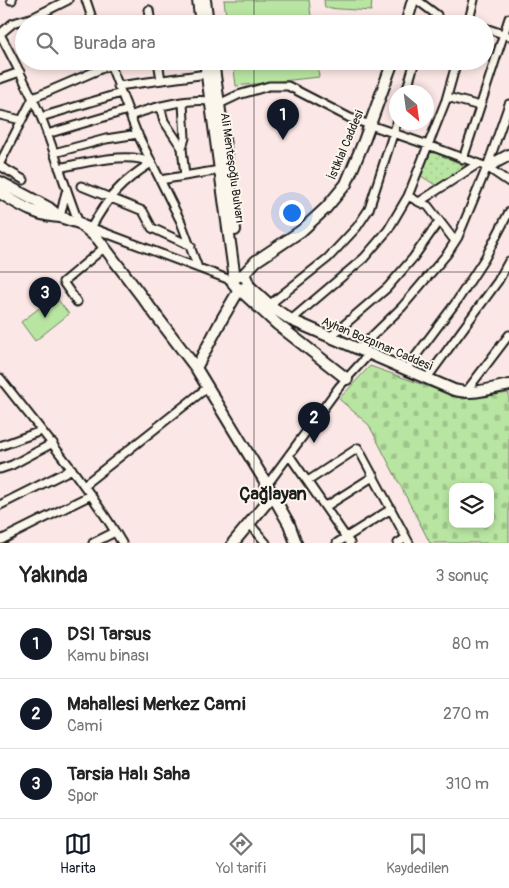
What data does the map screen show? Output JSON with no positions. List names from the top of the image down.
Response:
{
  "streets": {
    "street": ["İstiklal Caddesi", "Ali Menteşoğlu Bulvarı", "Ayhan Bozpınar Caddesi"]
  },
  "crossings": [
    ["İstiklal Caddesi", "Ali Menteşoğlu Bulvarı"],
    ["İstiklal Caddesi", "Ayhan Bozpınar Caddesi"],
    ["Ali Menteşoğlu Bulvarı", "Ayhan Bozpınar Caddesi"]
  ],
  "districts": ["Çağlayan"],
  "north": "bottom right",
  "page": {
    "search": "Burada ara",
    "pins": ["1", "3", "2"],
    "heading": ["Yakında", "3 sonuç"],
    "list": [
      {
        "mark": "1",
        "name": "DSI Tarsus",
        "note": "Kamu binası",
        "value": "80 m"
      },
      {
        "mark": "2",
        "name": "Mahallesi Merkez Cami",
        "note": "Cami",
        "value": "270 m"
      },
      {
        "mark": "3",
        "name": "Tarsia Halı Saha",
        "note": "Spor",
        "value": "310 m"
      }
    ],
    "nav": ["Harita", "Yol tarifi", "Kaydedilen"]
  }
}
